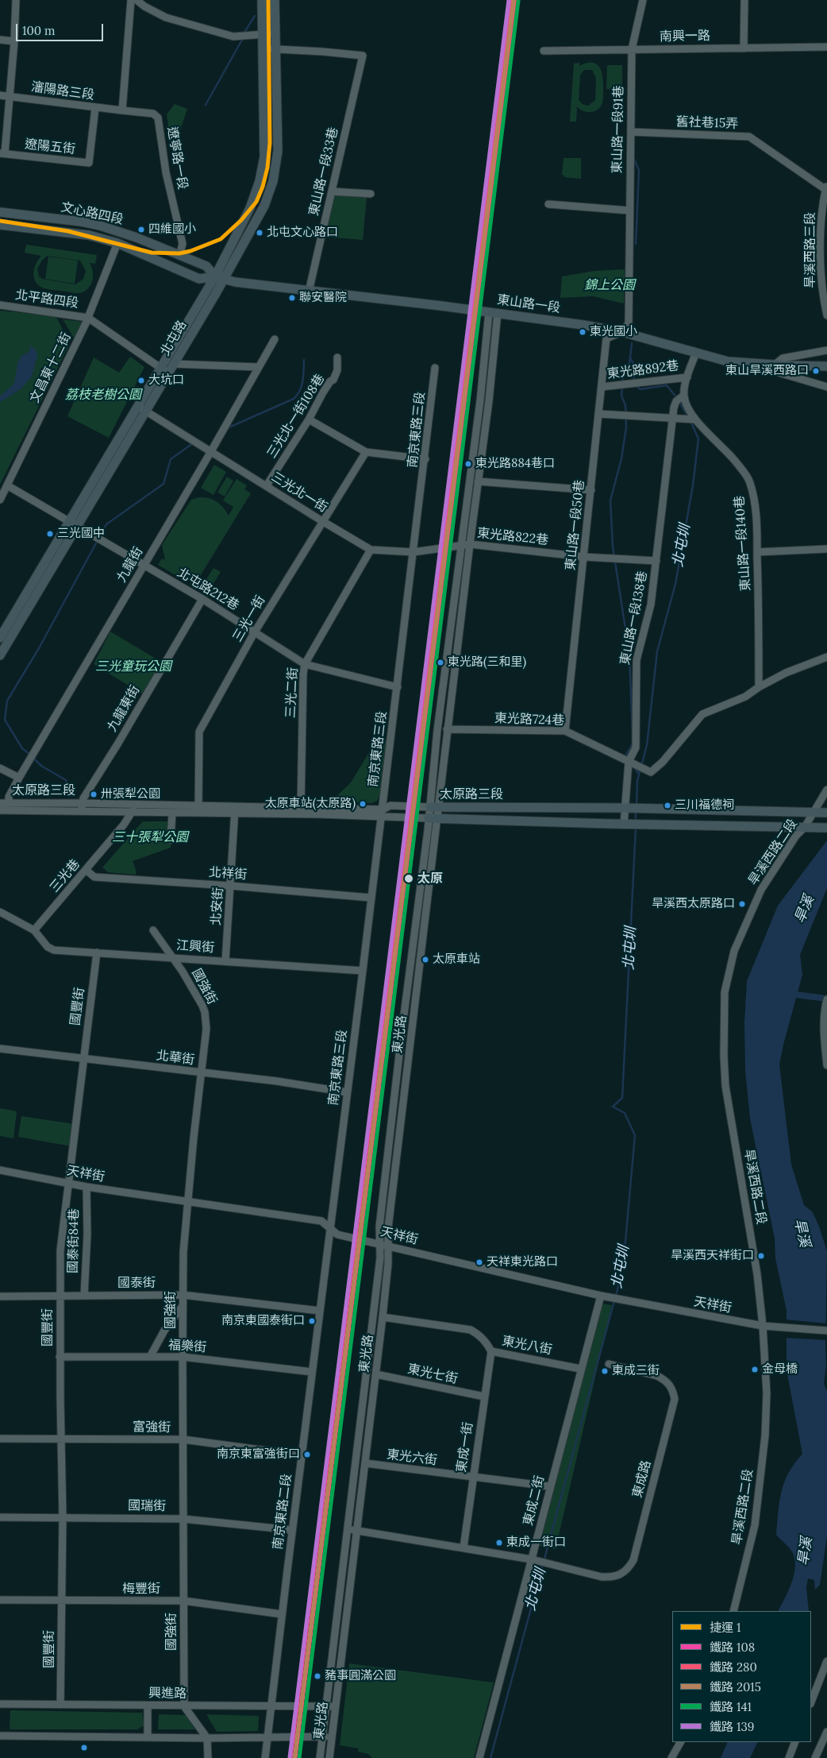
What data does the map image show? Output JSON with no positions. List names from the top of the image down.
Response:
{
  "streets": {
    "main road": [
      "文心路四段",
      "東山路一段",
      "北屯路",
      "太原路三段"
    ],
    "street": [
      "南興一路",
      "瀋陽路三段",
      "舊社巷15弄",
      "東山路一段91巷",
      "遼陽五街",
      "遼寧路一段",
      "東山路一段33巷",
      "旱溪西路三段",
      "北平路四段",
      "文昌東十二街",
      "東光路892巷",
      "三光北一街108巷",
      "南京東路三段",
      "三光北一街",
      "東山路一段50巷",
      "東光路822巷",
      "東山路一段140巷",
      "九龍街",
      "北屯路212巷",
      "東山路一段138巷",
      "三光一街",
      "三光二街",
      "九龍東街",
      "東光路724巷",
      "旱溪西路二段",
      "北祥街",
      "三光巷",
      "北安街",
      "江興街",
      "國強街",
      "國豐街",
      "東光路",
      "北華街",
      "天祥街",
      "國泰街84巷",
      "國泰街",
      "東光八街",
      "福樂街",
      "東光七街",
      "富強街",
      "東成一街",
      "東光六街",
      "東成路",
      "東成二街",
      "國瑞街",
      "南京東路二段",
      "梅豐街",
      "興進路"
    ]
  },
  "crossings": [
    ["南興一路", "東山路一段91巷"],
    ["瀋陽路三段", "遼陽五街"],
    ["瀋陽路三段", "遼寧路一段"],
    ["舊社巷15弄", "東山路一段91巷"],
    ["舊社巷15弄", "旱溪西路三段"],
    ["東山路一段91巷", "東山路一段"],
    ["東山路一段91巷", "東山路一段50巷"],
    ["遼寧路一段", "文心路四段"],
    ["東山路一段33巷", "東山路一段"],
    ["東山路一段33巷", "北屯路"],
    ["文心路四段", "東山路一段"],
    ["文心路四段", "北屯路"],
    ["文心路四段", "文昌東十二街"],
    ["北平路四段", "北屯路"],
    ["北平路四段", "文昌東十二街"],
    ["東山路一段", "北屯路"],
    ["東山路一段", "東山路一段50巷"],
    ["東山路一段", "東光路"],
    ["北屯路", "三光北一街"],
    ["北屯路", "北屯路212巷"],
    ["文昌東十二街", "北屯路212巷"],
    ["東光路892巷", "東山路一段50巷"],
    ["三光北一街108巷", "三光北一街"],
    ["南京東路三段", "三光北一街"],
    ["南京東路三段", "北屯路212巷"],
    ["南京東路三段", "太原路三段"],
    ["南京東路三段", "北祥街"],
    ["南京東路三段", "江興街"],
    ["南京東路三段", "北華街"],
    ["南京東路三段", "天祥街"],
    ["南京東路三段", "南京東路二段"],
    ["三光北一街", "東光路822巷"],
    ["三光北一街", "九龍街"],
    ["三光北一街", "三光一街"],
    ["三光北一街", "三光二街"],
    ["三光北一街", "東光路"],
    ["東山路一段50巷", "東光路822巷"],
    ["東山路一段50巷", "東光路724巷"],
    ["東光路822巷", "東山路一段138巷"],
    ["東光路822巷", "東光路"],
    ["東山路一段140巷", "東山路一段138巷"],
    ["東山路一段140巷", "東光路724巷"],
    ["九龍街", "北屯路212巷"],
    ["九龍街", "太原路三段"],
    ["北屯路212巷", "三光一街"],
    ["北屯路212巷", "三光二街"],
    ["北屯路212巷", "九龍東街"],
    ["東山路一段138巷", "東光路724巷"],
    ["東山路一段138巷", "太原路三段"],
    ["三光一街", "太原路三段"],
    ["三光二街", "太原路三段"],
    ["九龍東街", "太原路三段"],
    ["東光路724巷", "東光路"],
    ["太原路三段", "旱溪西路二段"],
    ["太原路三段", "三光巷"],
    ["太原路三段", "北安街"],
    ["太原路三段", "東光路"],
    ["旱溪西路二段", "天祥街"],
    ["北祥街", "三光巷"],
    ["北祥街", "北安街"],
    ["三光巷", "江興街"],
    ["北安街", "江興街"],
    ["江興街", "國強街"],
    ["江興街", "國豐街"],
    ["國強街", "北華街"],
    ["國強街", "天祥街"],
    ["國強街", "國泰街"],
    ["國強街", "福樂街"],
    ["國強街", "富強街"],
    ["國強街", "國瑞街"],
    ["國強街", "梅豐街"],
    ["國強街", "興進路"],
    ["國豐街", "北華街"],
    ["國豐街", "天祥街"],
    ["國豐街", "國泰街"],
    ["國豐街", "福樂街"],
    ["國豐街", "富強街"],
    ["國豐街", "國瑞街"],
    ["國豐街", "梅豐街"],
    ["國豐街", "興進路"],
    ["東光路", "天祥街"],
    ["東光路", "東光八街"],
    ["東光路", "東光七街"],
    ["東光路", "東光六街"],
    ["東光路", "興進路"],
    ["天祥街", "國泰街84巷"],
    ["天祥街", "東成二街"],
    ["天祥街", "南京東路二段"],
    ["國泰街84巷", "國泰街"],
    ["國泰街", "南京東路二段"],
    ["東光八街", "東成一街"],
    ["東光八街", "東成二街"],
    ["福樂街", "南京東路二段"],
    ["東光七街", "東成一街"],
    ["富強街", "南京東路二段"],
    ["東成一街", "東光六街"],
    ["東光六街", "東成二街"],
    ["東成路", "東成二街"],
    ["國瑞街", "南京東路二段"],
    ["南京東路二段", "梅豐街"],
    ["南京東路二段", "興進路"]
  ],
  "water": ["北屯圳", "旱溪"],
  "parks": [
    "錦上公園",
    "荔枝老樹公園",
    "三光童玩公園",
    "三十張犁公園"
  ],
  "places": [
    "四維國小",
    "北屯文心路口",
    "聯安醫院",
    "東光國小",
    "東山旱溪西路口",
    "大坑口",
    "東光路884巷口",
    "三光國中",
    "東光路(三和里)",
    "卅張犁公園",
    "太原車站(太原路)",
    "三川福德祠",
    "太原",
    "旱溪西太原路口",
    "太原車站",
    "旱溪西天祥街口",
    "天祥東光路口",
    "南京東國泰街口",
    "金母橋",
    "東成三街",
    "南京東富強街口",
    "東成一街口",
    "豬事圓滿公園"
  ],
  "lines": [
    "metro line 1",
    "rail line 108",
    "rail line 2015",
    "rail line 139",
    "rail line 280",
    "rail line 141"
  ],
  "legend": [
    "捷運 1",
    "鐵路 108",
    "鐵路 280",
    "鐵路 2015",
    "鐵路 141",
    "鐵路 139"
  ],
  "scale_bar": "100 m"
}
